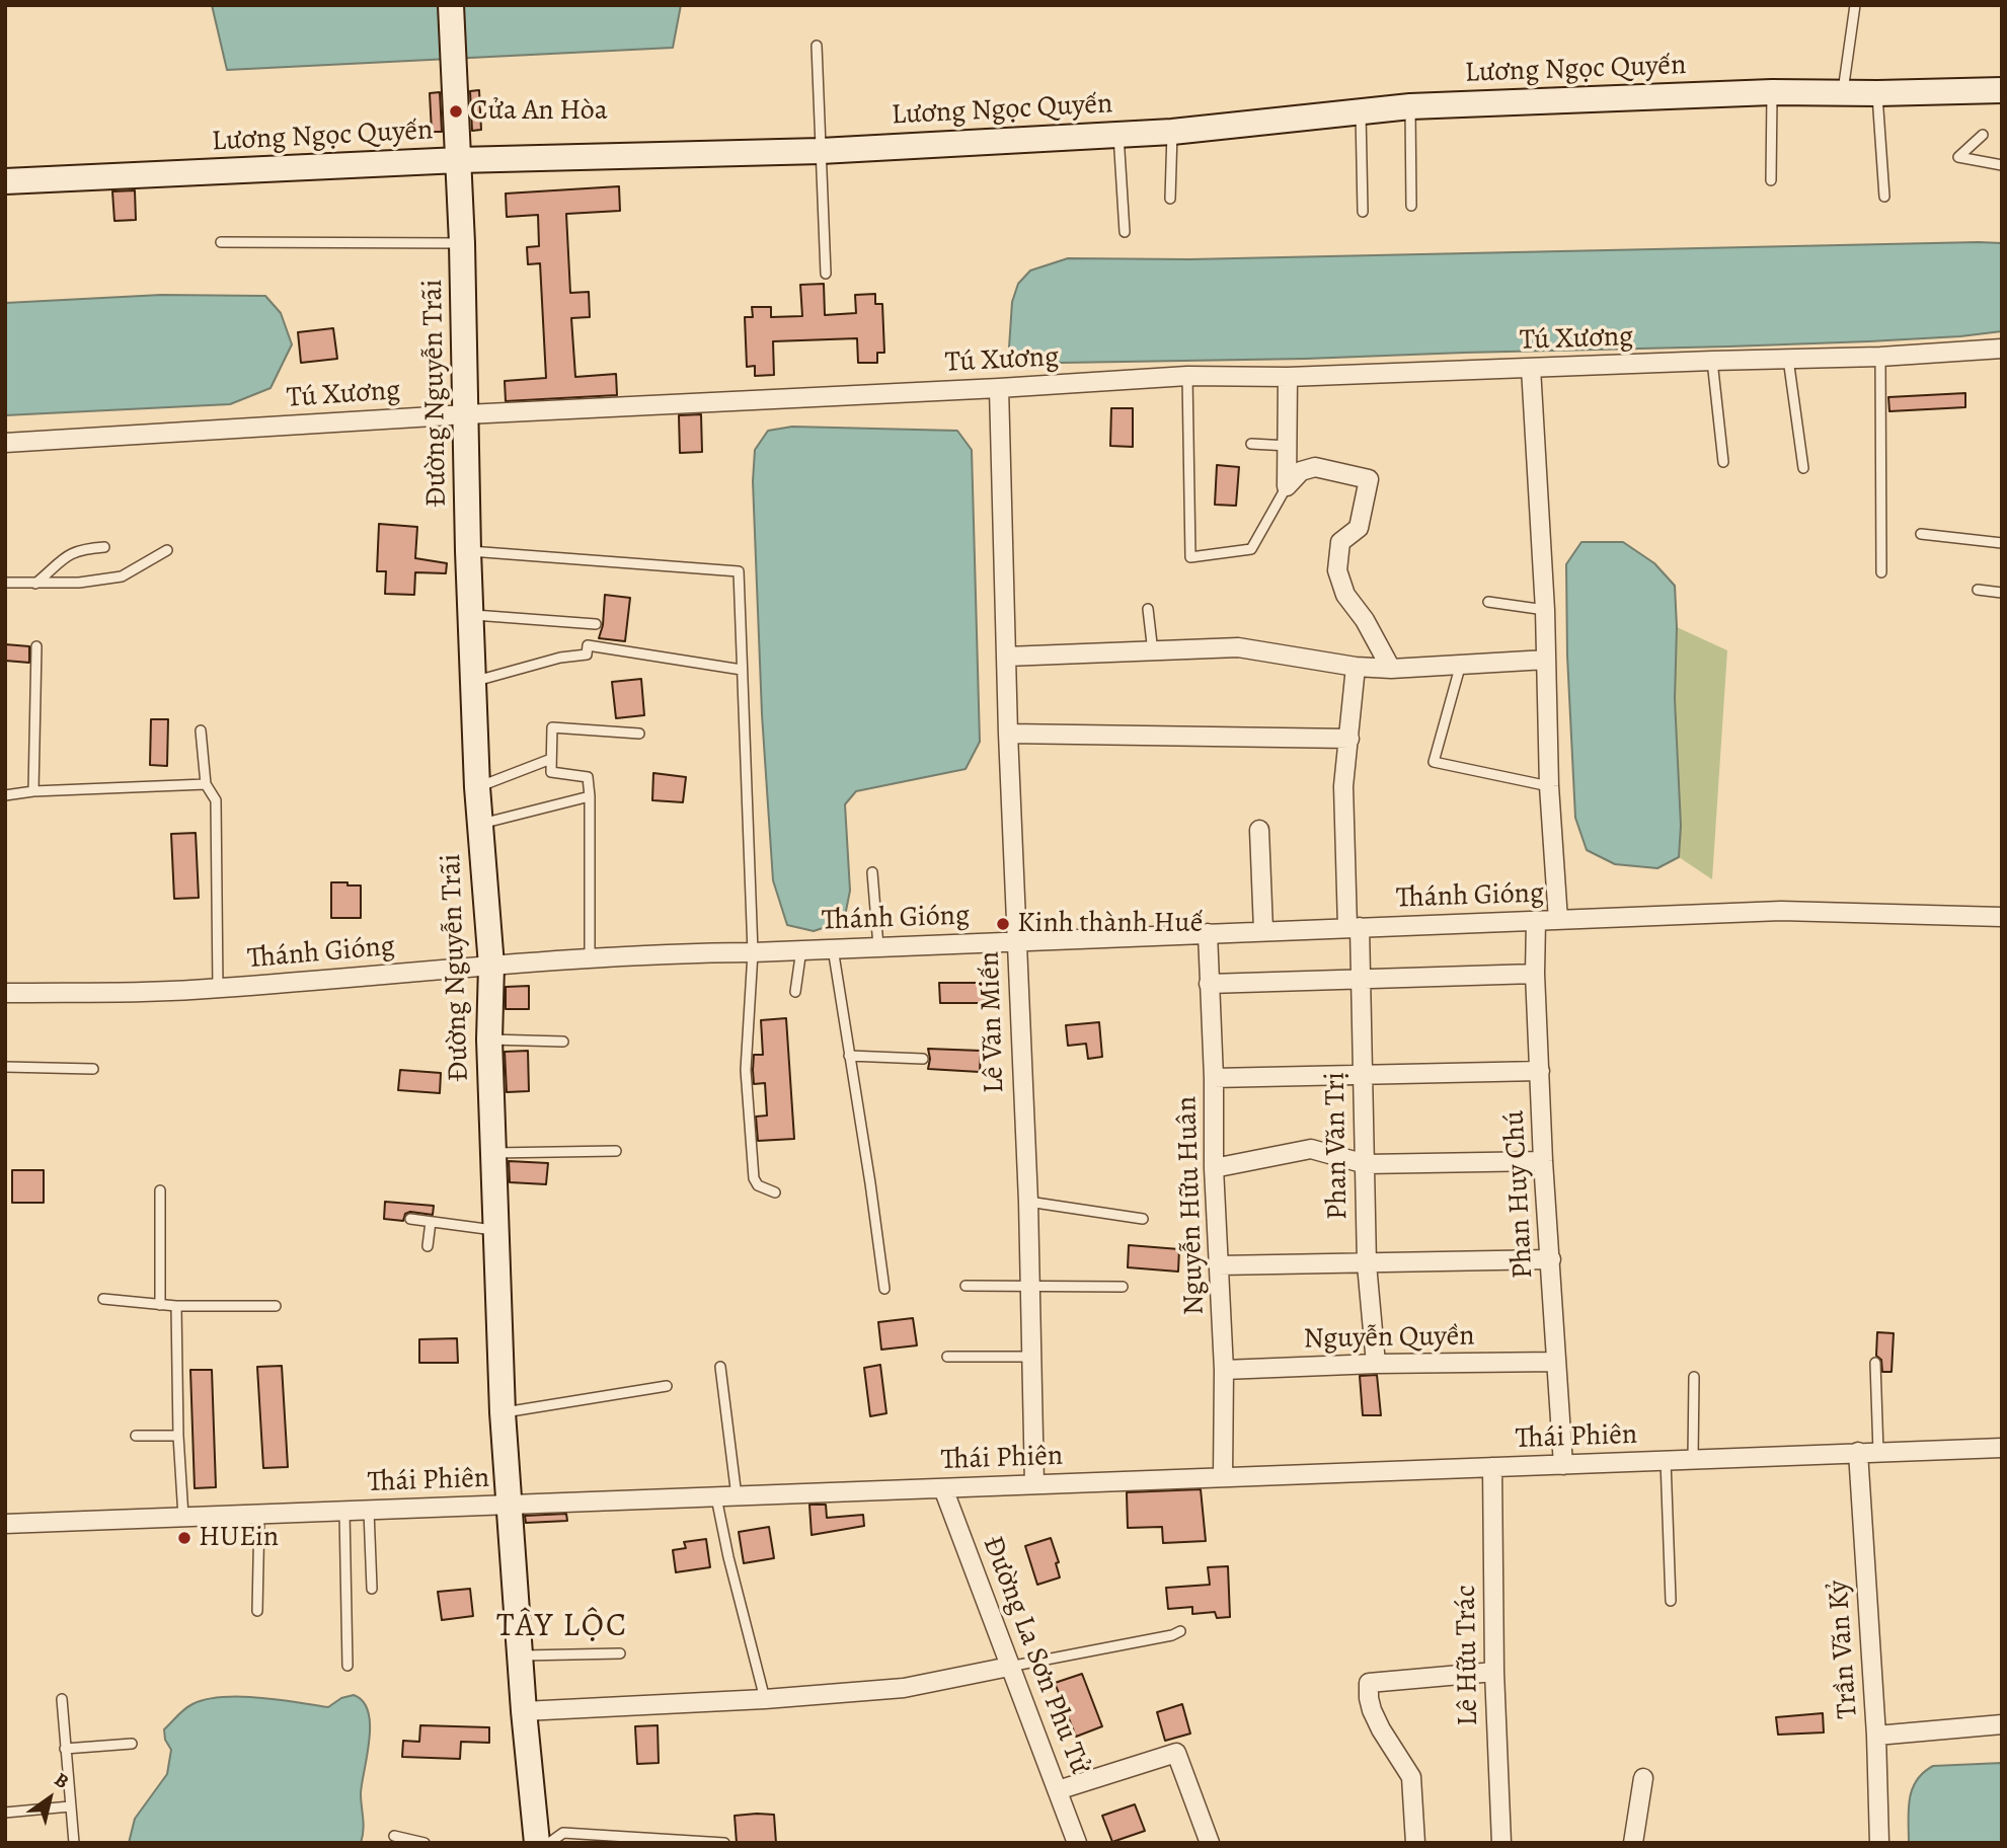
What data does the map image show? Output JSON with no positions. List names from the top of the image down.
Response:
{
  "streets": {
    "street": [
      "Lương Ngọc Quyến",
      "Tú Xương",
      "Đường Nguyễn Trãi",
      "Thánh Gióng",
      "Lê Văn Miến",
      "Phan Văn Trị",
      "Phan Huy Chú",
      "Nguyễn Hữu Huân",
      "Nguyễn Quyền",
      "Thái Phiên",
      "Trần Văn Kỷ",
      "Đường La Sơn Phu Tử",
      "Lê Hữu Trác"
    ]
  },
  "crossings": [
    ["Lương Ngọc Quyến", "Đường Nguyễn Trãi"],
    ["Tú Xương", "Đường Nguyễn Trãi"],
    ["Tú Xương", "Lê Văn Miến"],
    ["Đường Nguyễn Trãi", "Thánh Gióng"],
    ["Đường Nguyễn Trãi", "Thái Phiên"],
    ["Thánh Gióng", "Lê Văn Miến"],
    ["Thánh Gióng", "Phan Văn Trị"],
    ["Thánh Gióng", "Phan Huy Chú"],
    ["Thánh Gióng", "Nguyễn Hữu Huân"],
    ["Lê Văn Miến", "Thái Phiên"],
    ["Phan Văn Trị", "Nguyễn Quyền"],
    ["Phan Huy Chú", "Nguyễn Quyền"],
    ["Phan Huy Chú", "Thái Phiên"],
    ["Nguyễn Hữu Huân", "Nguyễn Quyền"],
    ["Nguyễn Hữu Huân", "Thái Phiên"],
    ["Thái Phiên", "Trần Văn Kỷ"],
    ["Thái Phiên", "Đường La Sơn Phu Tử"],
    ["Thái Phiên", "Lê Hữu Trác"]
  ],
  "districts": ["TÂY LỘC"],
  "places": ["Cửa An Hòa", "Kinh thành Huế", "HUEin"],
  "north": "top right"
}
